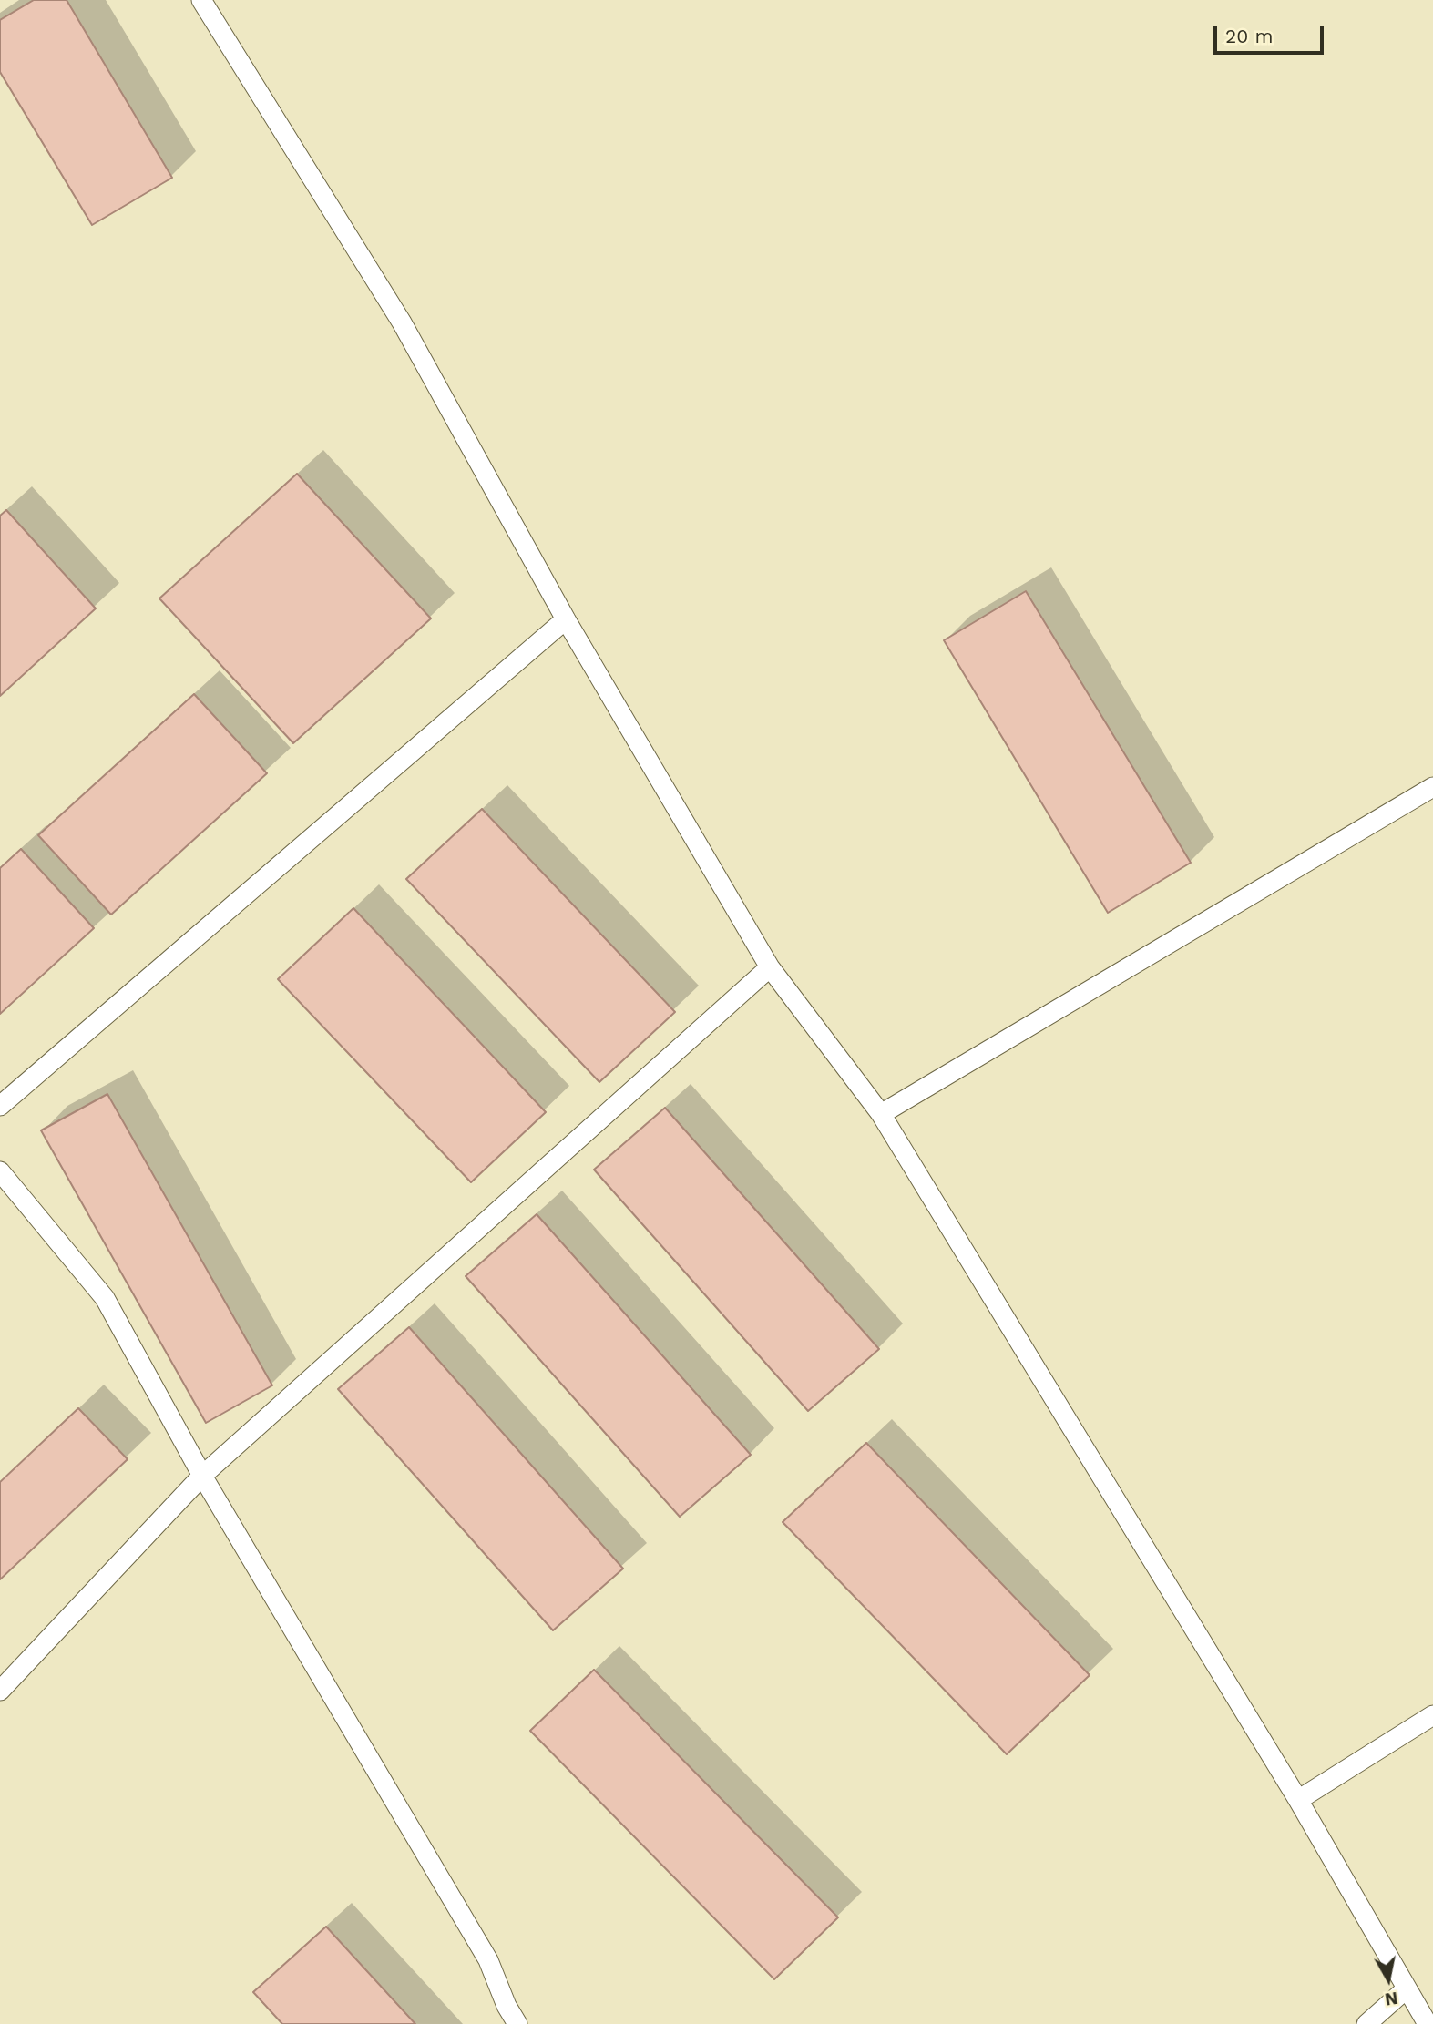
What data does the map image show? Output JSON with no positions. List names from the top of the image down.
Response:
{
  "scale_bar": "20 m",
  "north": "bottom"
}
